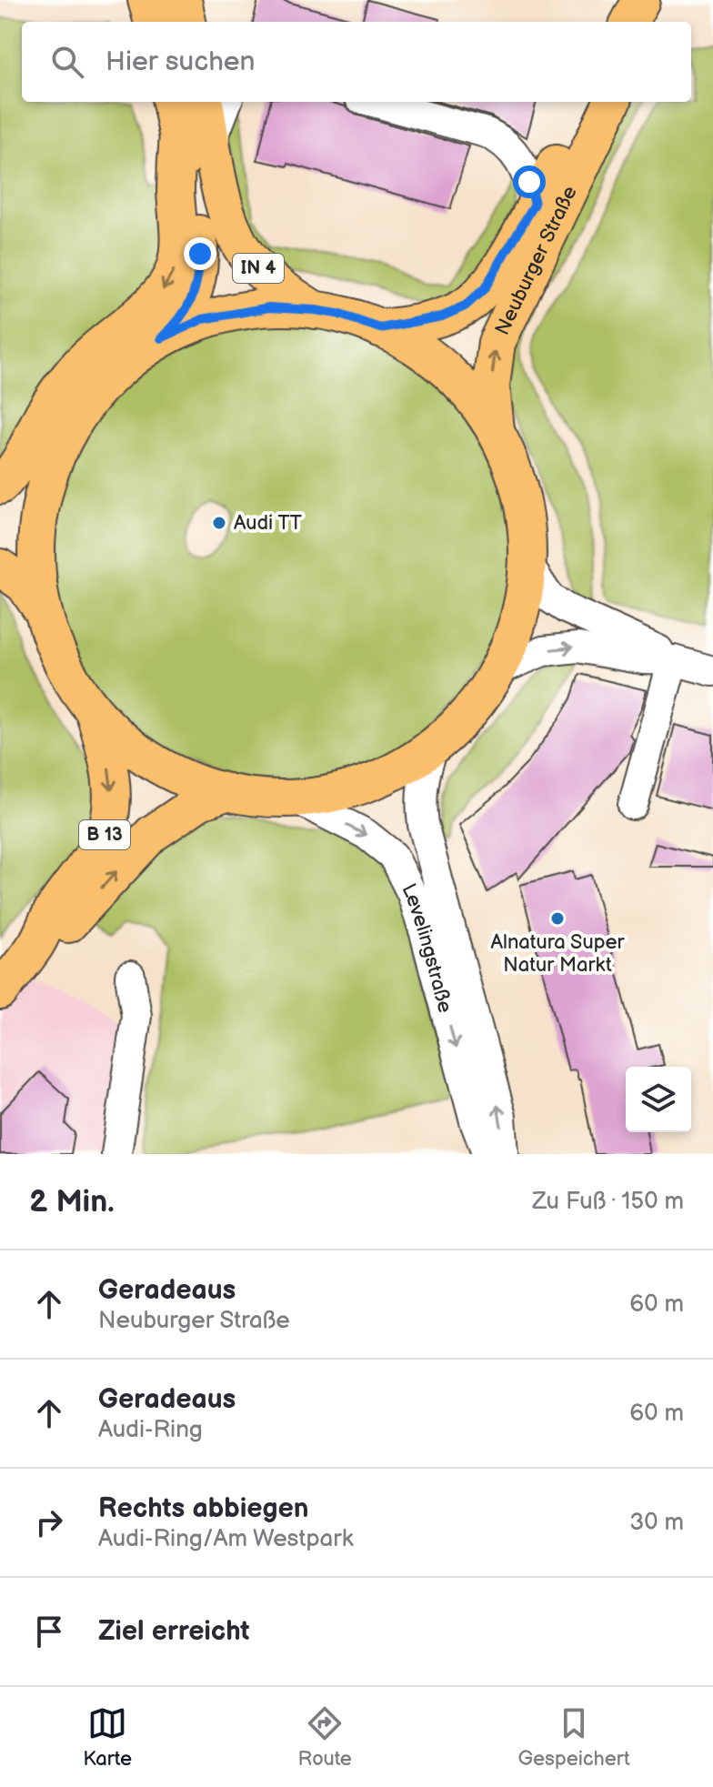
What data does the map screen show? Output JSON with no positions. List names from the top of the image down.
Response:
{
  "streets": {
    "main road": ["Neuburger Straße", "IN 4", "B 13"],
    "street": ["Levelingstraße"]
  },
  "crossings": [
    ["Neuburger Straße", "B 13"],
    ["IN 4", "B 13"],
    ["B 13", "Levelingstraße"]
  ],
  "places": ["Audi TT", "Alnatura Super Natur Markt"],
  "page": {
    "search": "Hier suchen",
    "heading": ["2 Min.", "Zu Fuß · 150 m"],
    "list": [
      ["Geradeaus", "Neuburger Straße", "60 m"],
      ["Geradeaus", "Audi-Ring", "60 m"],
      ["Rechts abbiegen", "Audi-Ring/Am Westpark", "30 m"],
      "Ziel erreicht"
    ],
    "nav": ["Karte", "Route", "Gespeichert"]
  }
}
